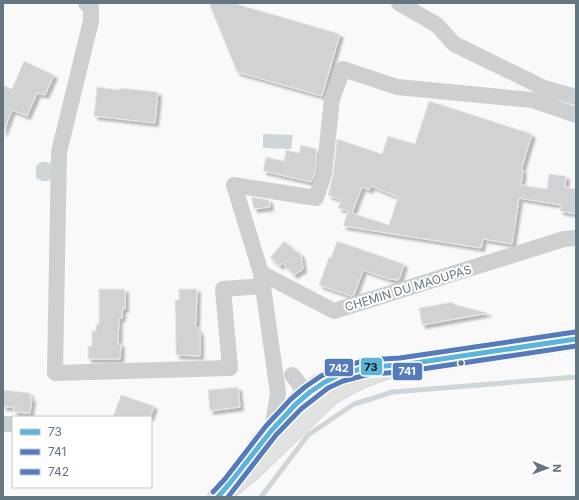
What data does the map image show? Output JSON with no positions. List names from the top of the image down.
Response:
{
  "streets": {
    "street": ["CHEMIN DU MAOUPAS"]
  },
  "lines": ["transit line 742", "transit line 73", "transit line 741"],
  "legend": ["73", "741", "742"],
  "north": "right"
}
